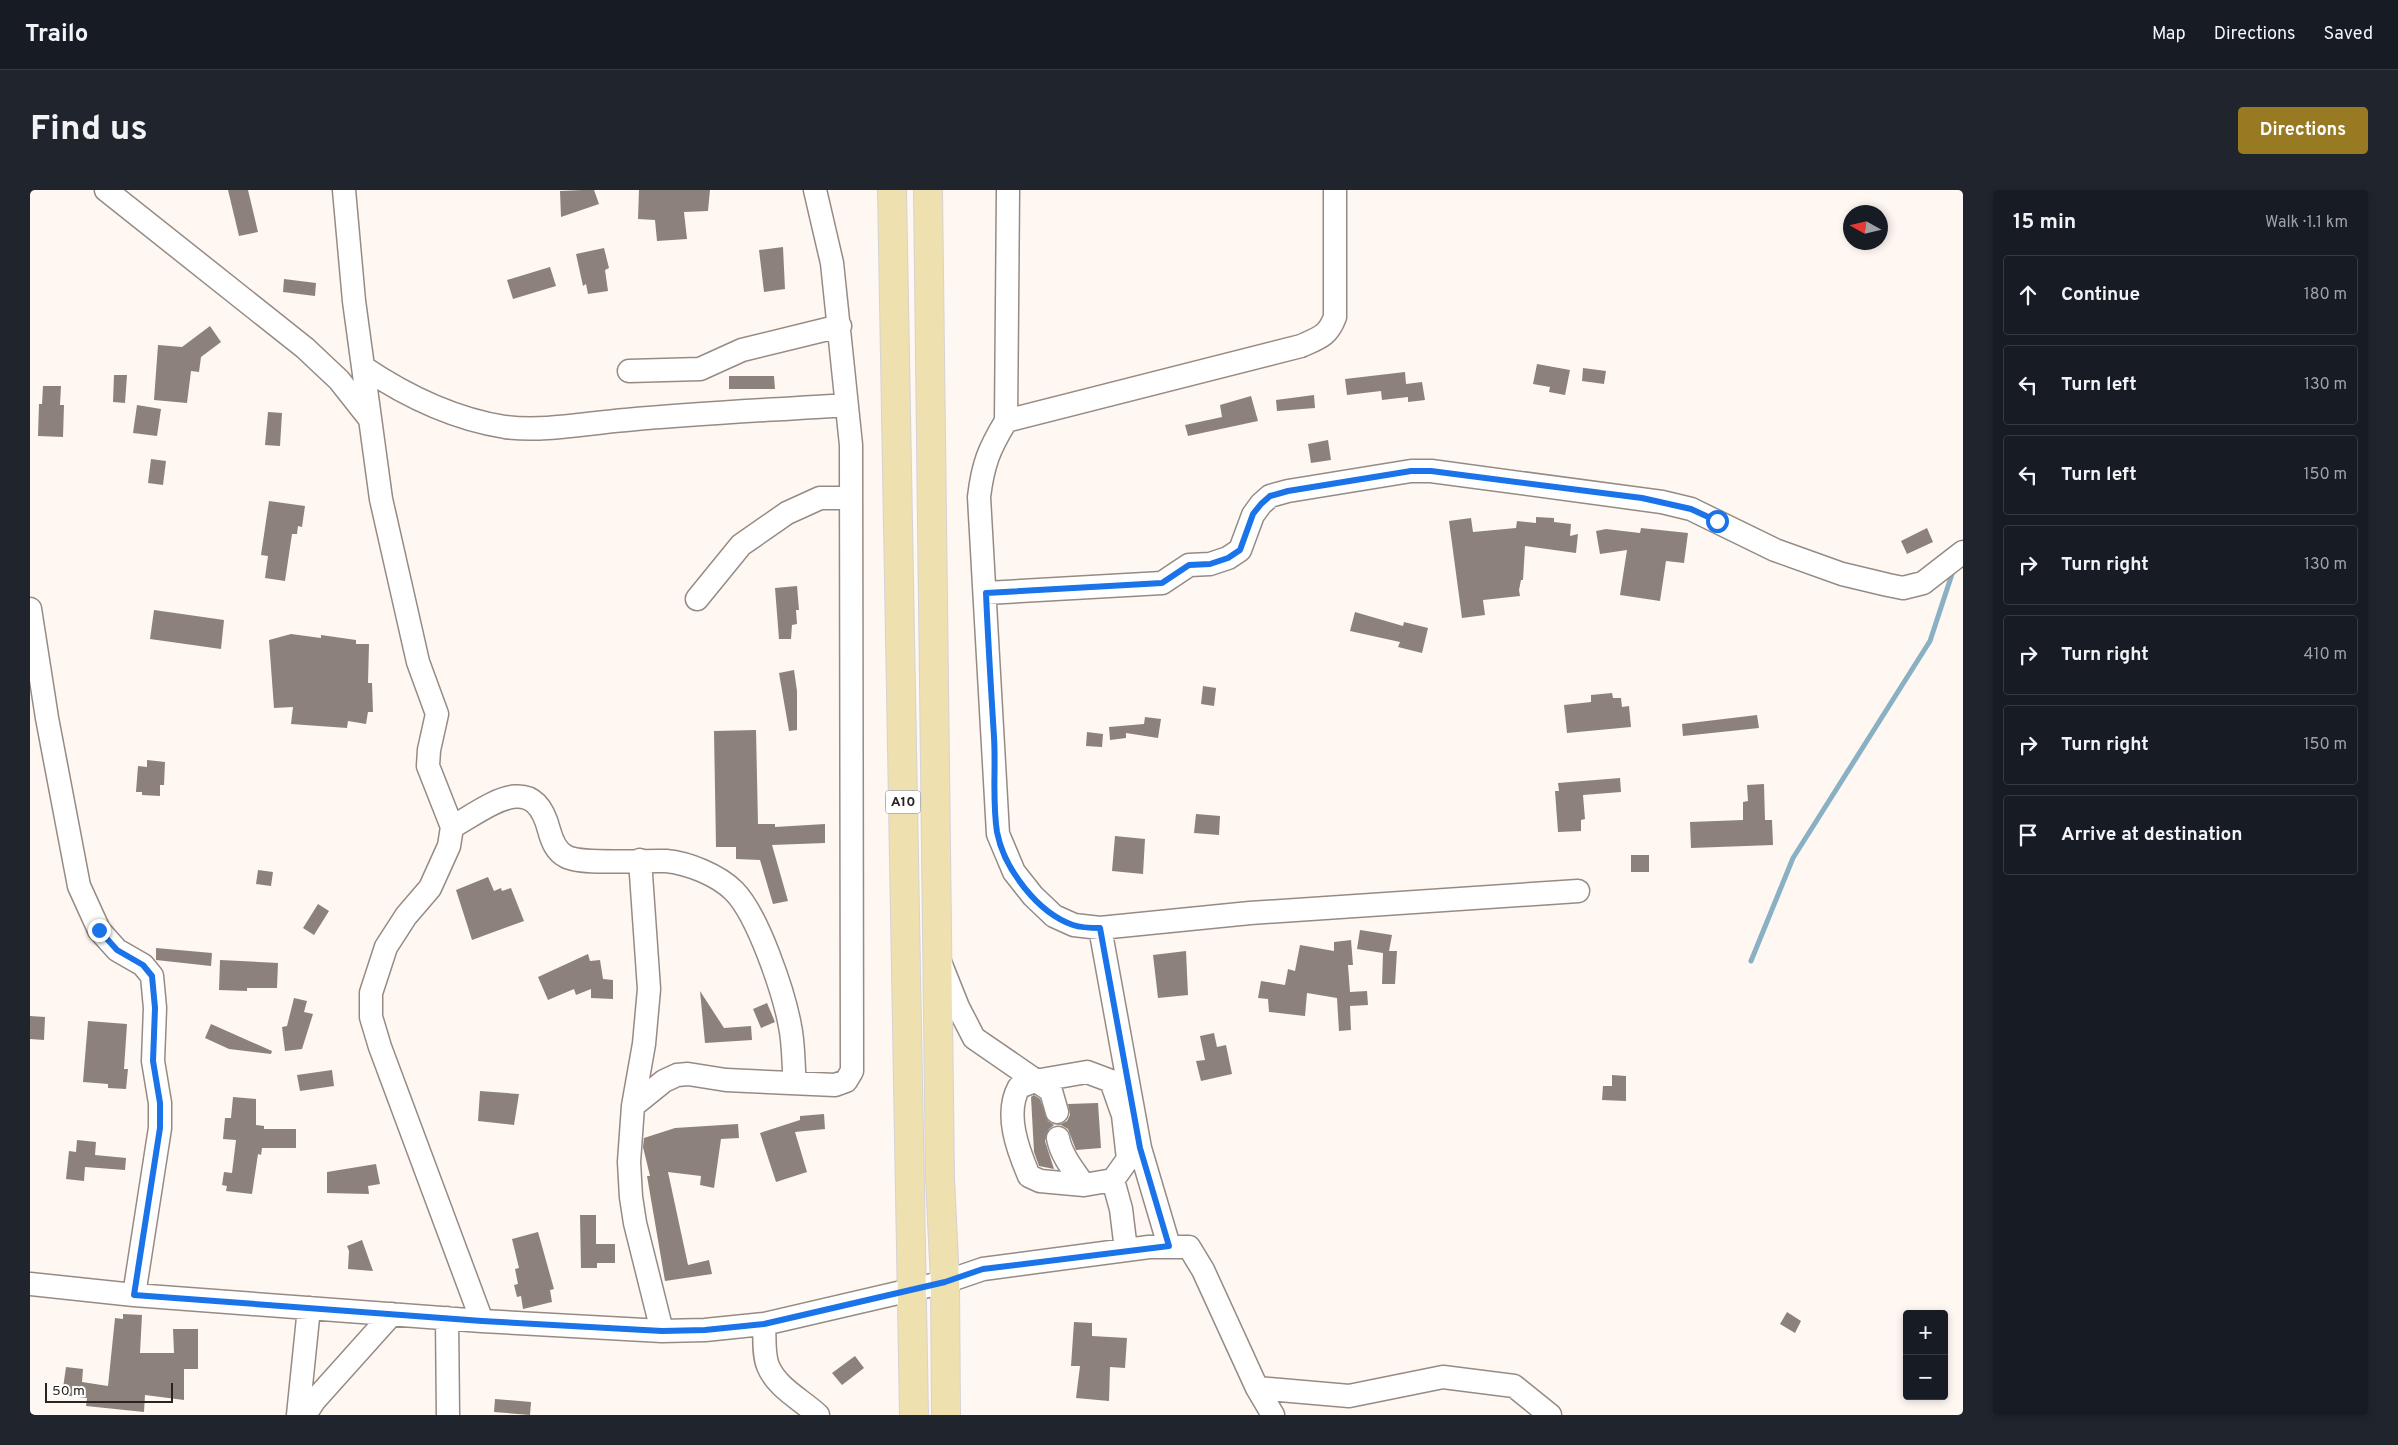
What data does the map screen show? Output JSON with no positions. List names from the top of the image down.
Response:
{
  "streets": {
    "main road": ["A10"]
  },
  "scale_bar": "50 m",
  "north": "left",
  "page": {
    "header": "Trailo",
    "nav": ["Map", "Directions", "Saved"],
    "buttons": "Directions",
    "title": "Find us",
    "heading": ["15 min", "Walk · 1.1 km"],
    "list": [
      ["Continue", "180 m"],
      ["Turn left", "130 m"],
      ["Turn left", "150 m"],
      ["Turn right", "130 m"],
      ["Turn right", "410 m"],
      ["Turn right", "150 m"],
      "Arrive at destination"
    ],
    "map_buttons": ["+", "−"],
    "scale": "50 m"
  }
}
